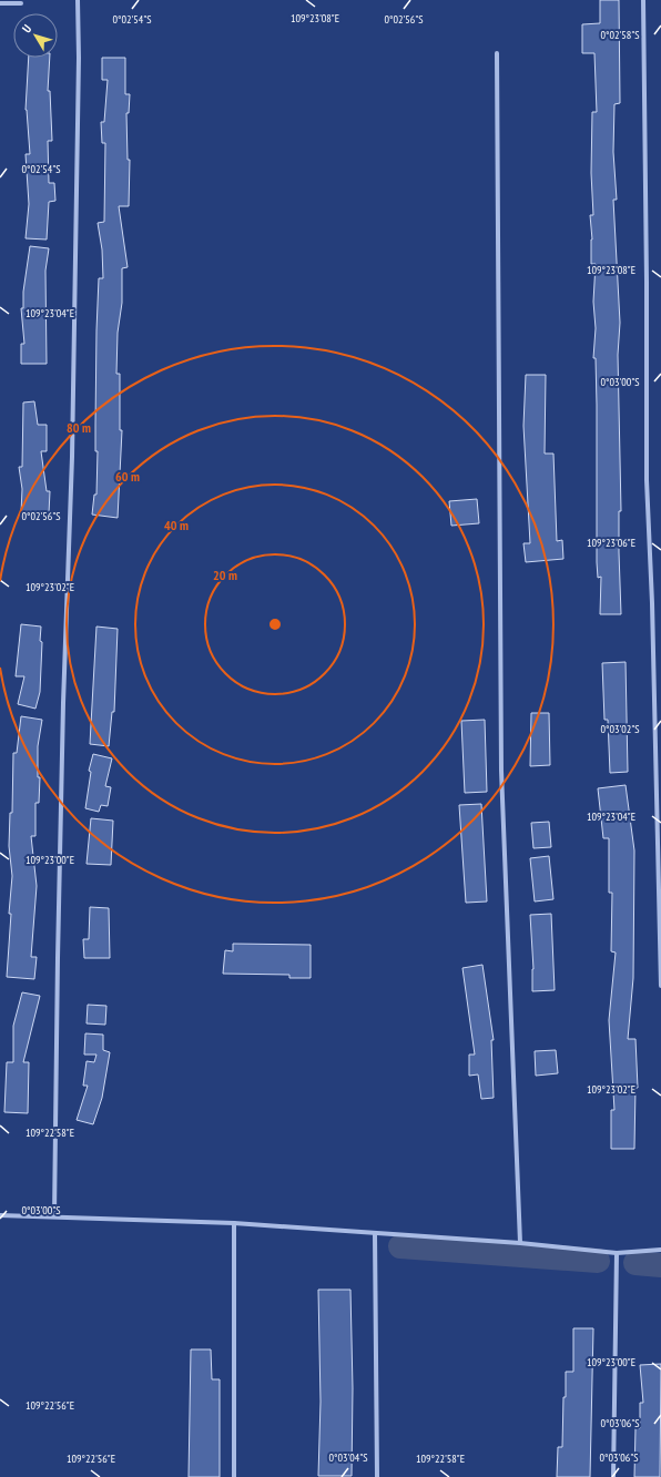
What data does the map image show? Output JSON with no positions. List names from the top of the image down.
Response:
{
  "north": "top left",
  "coordinates": [
    "109°23'08\"E",
    "0°02'54\"S",
    "0°02'56\"S",
    "0°02'58\"S",
    "109°23'04\"E",
    "0°03'00\"S",
    "109°23'06\"E",
    "109°23'02\"E",
    "0°03'02\"S",
    "109°23'00\"E",
    "109°22'58\"E",
    "109°22'56\"E",
    "0°03'06\"S",
    "0°03'04\"S"
  ],
  "rings": [
    "80 m",
    "60 m",
    "40 m",
    "20 m"
  ]
}
